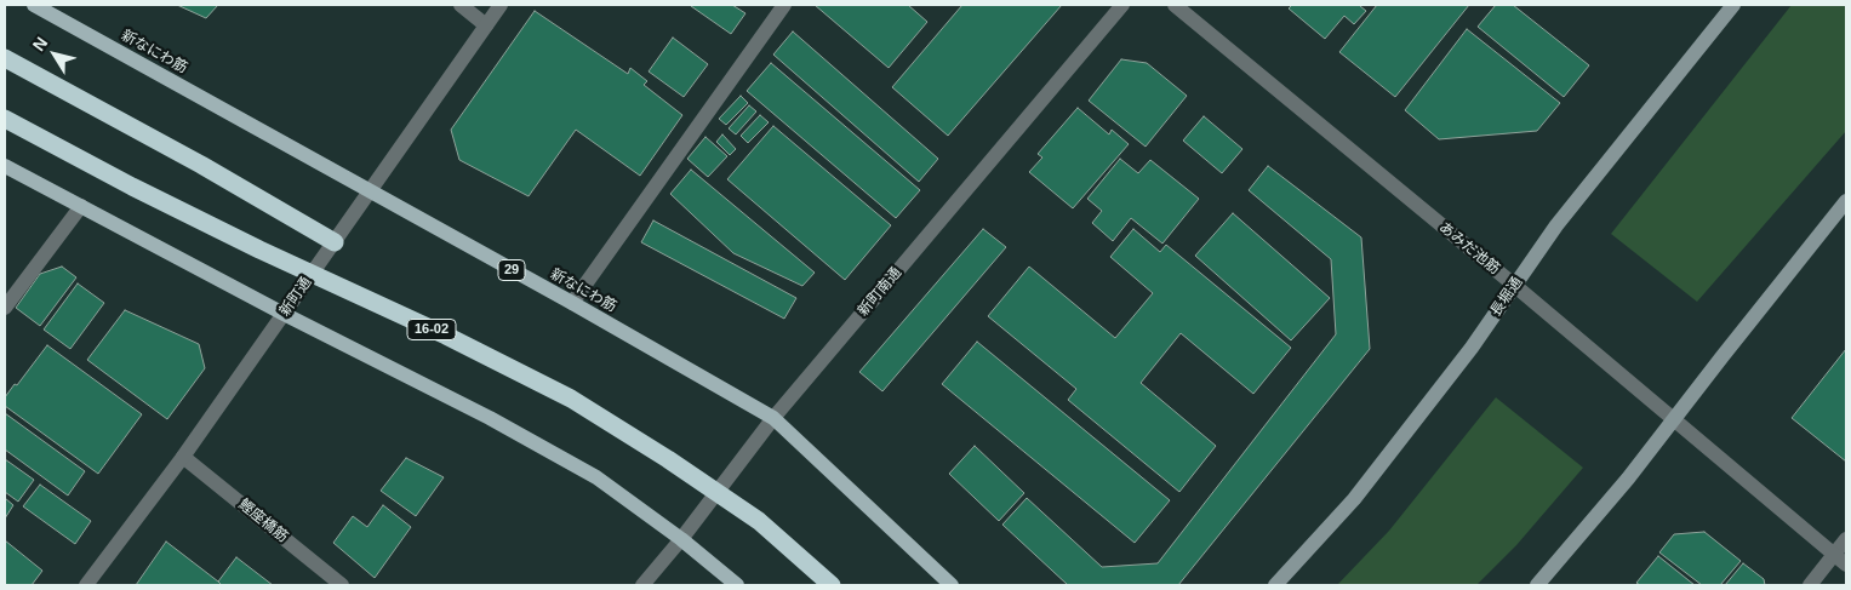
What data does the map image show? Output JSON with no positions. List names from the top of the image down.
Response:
{
  "streets": {
    "highway": ["16-02"],
    "main road": ["新なにわ筋", "29", "長堀通"],
    "street": [
      "あみだ池筋",
      "新町南通",
      "新町通",
      "鰹座橋筋"
    ]
  },
  "crossings": [
    ["新なにわ筋", "新町南通"],
    ["新なにわ筋", "新町通"],
    ["あみだ池筋", "長堀通"],
    ["新町通", "鰹座橋筋"]
  ],
  "north": "top left"
}
